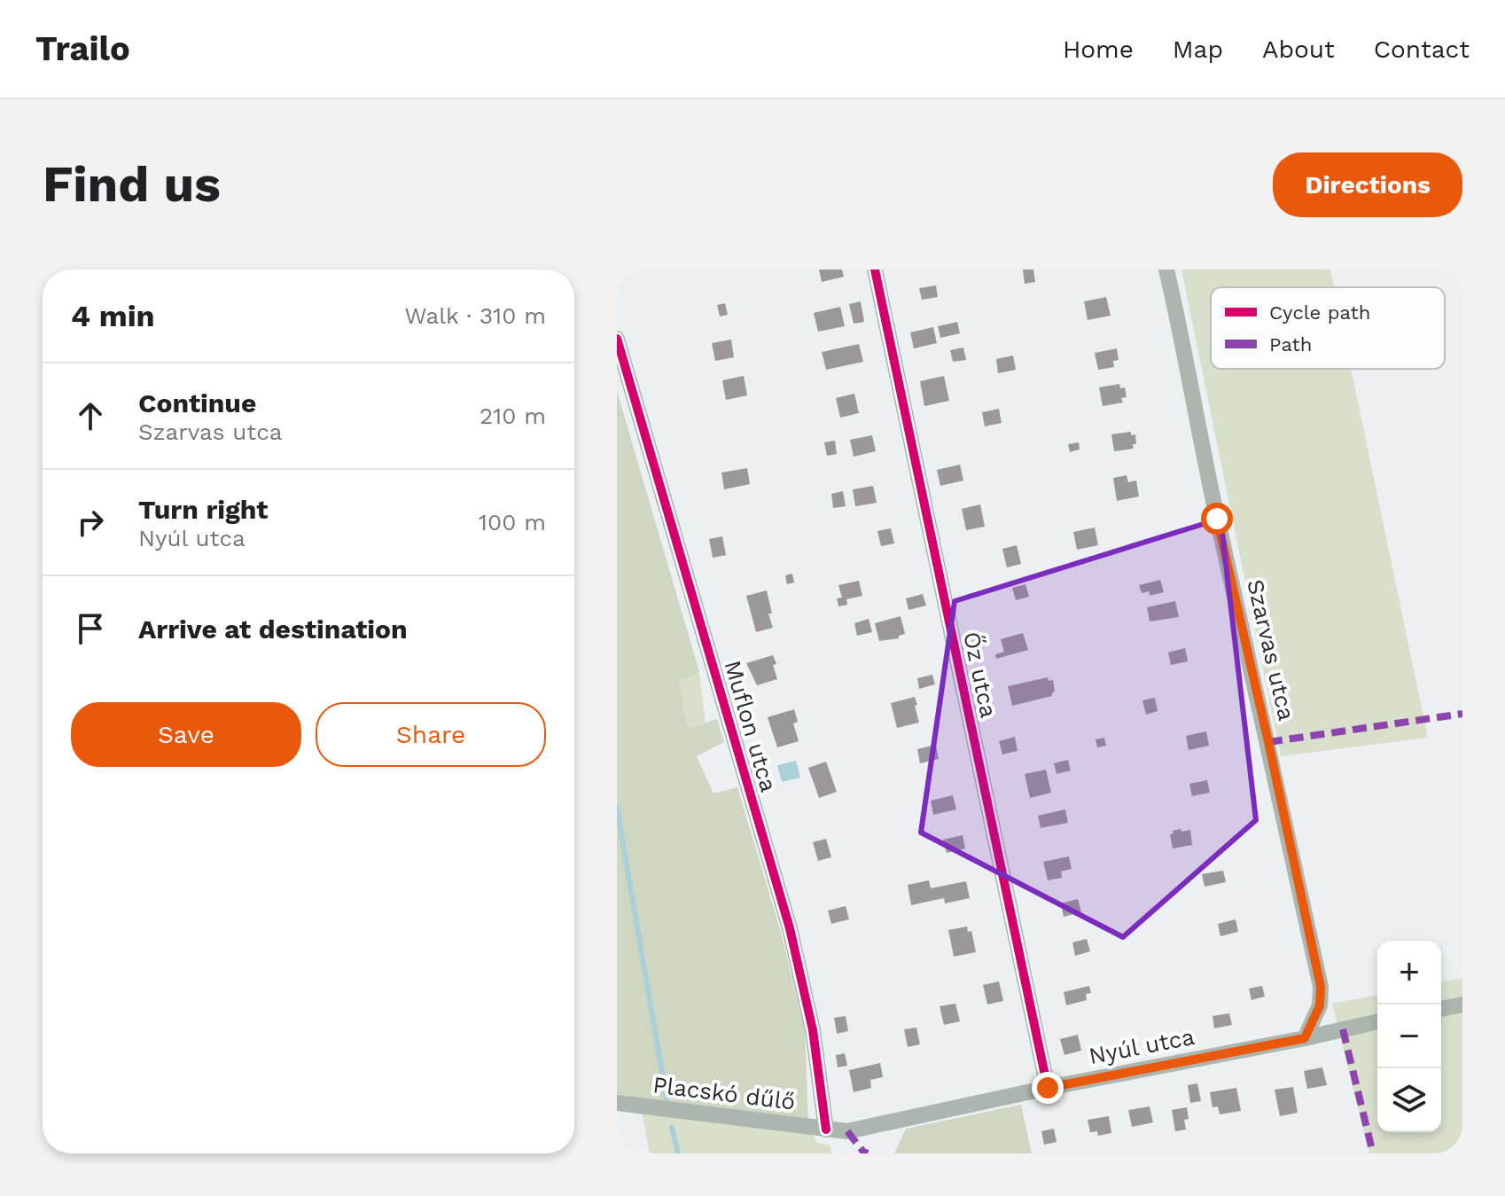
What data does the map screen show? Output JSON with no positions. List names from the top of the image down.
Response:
{
  "streets": {
    "street": [
      "Szarvas utca",
      "Őz utca",
      "Muflon utca",
      "Nyúl utca",
      "Placskó dűlő"
    ]
  },
  "crossings": [
    ["Szarvas utca", "Nyúl utca"],
    ["Őz utca", "Nyúl utca"],
    ["Muflon utca", "Nyúl utca"],
    ["Muflon utca", "Placskó dűlő"],
    ["Nyúl utca", "Placskó dűlő"]
  ],
  "legend": ["Cycle path", "Path"],
  "page": {
    "header": "Trailo",
    "nav": [
      "Home",
      "Map",
      "About",
      "Contact"
    ],
    "buttons": [
      "Directions",
      ["Save", "Share"]
    ],
    "title": "Find us",
    "heading": ["4 min", "Walk · 310 m"],
    "list": [
      ["Continue", "Szarvas utca", "210 m"],
      ["Turn right", "Nyúl utca", "100 m"],
      "Arrive at destination"
    ],
    "map_buttons": ["+", "−"]
  }
}
